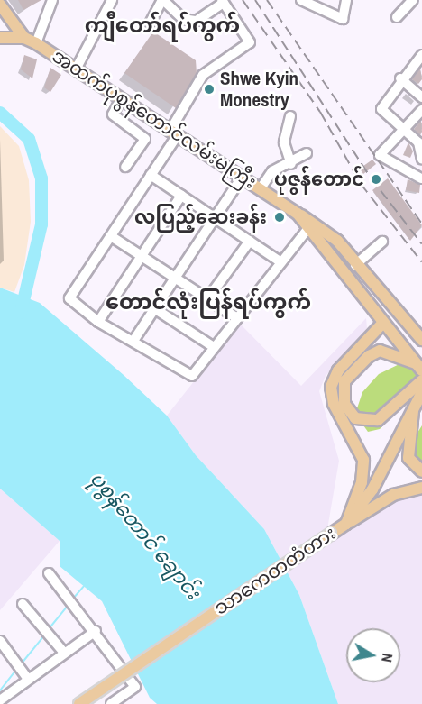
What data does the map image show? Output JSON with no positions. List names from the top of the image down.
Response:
{
  "streets": {
    "main road": ["အထက်ပုစွန်တောင်လမ်းမကြီး", "သာကေတတံတား"]
  },
  "districts": ["ကျီတော်ရပ်ကွက်", "တောင်လုံးပြန်ရပ်ကွက်"],
  "water": ["ပုစွန်တောင် ချောင်း"],
  "places": ["Shwe Kyin Monestry", "ပုဇွန်တောင်", "လပြည့်ဆေးခန်း"],
  "north": "right"
}
